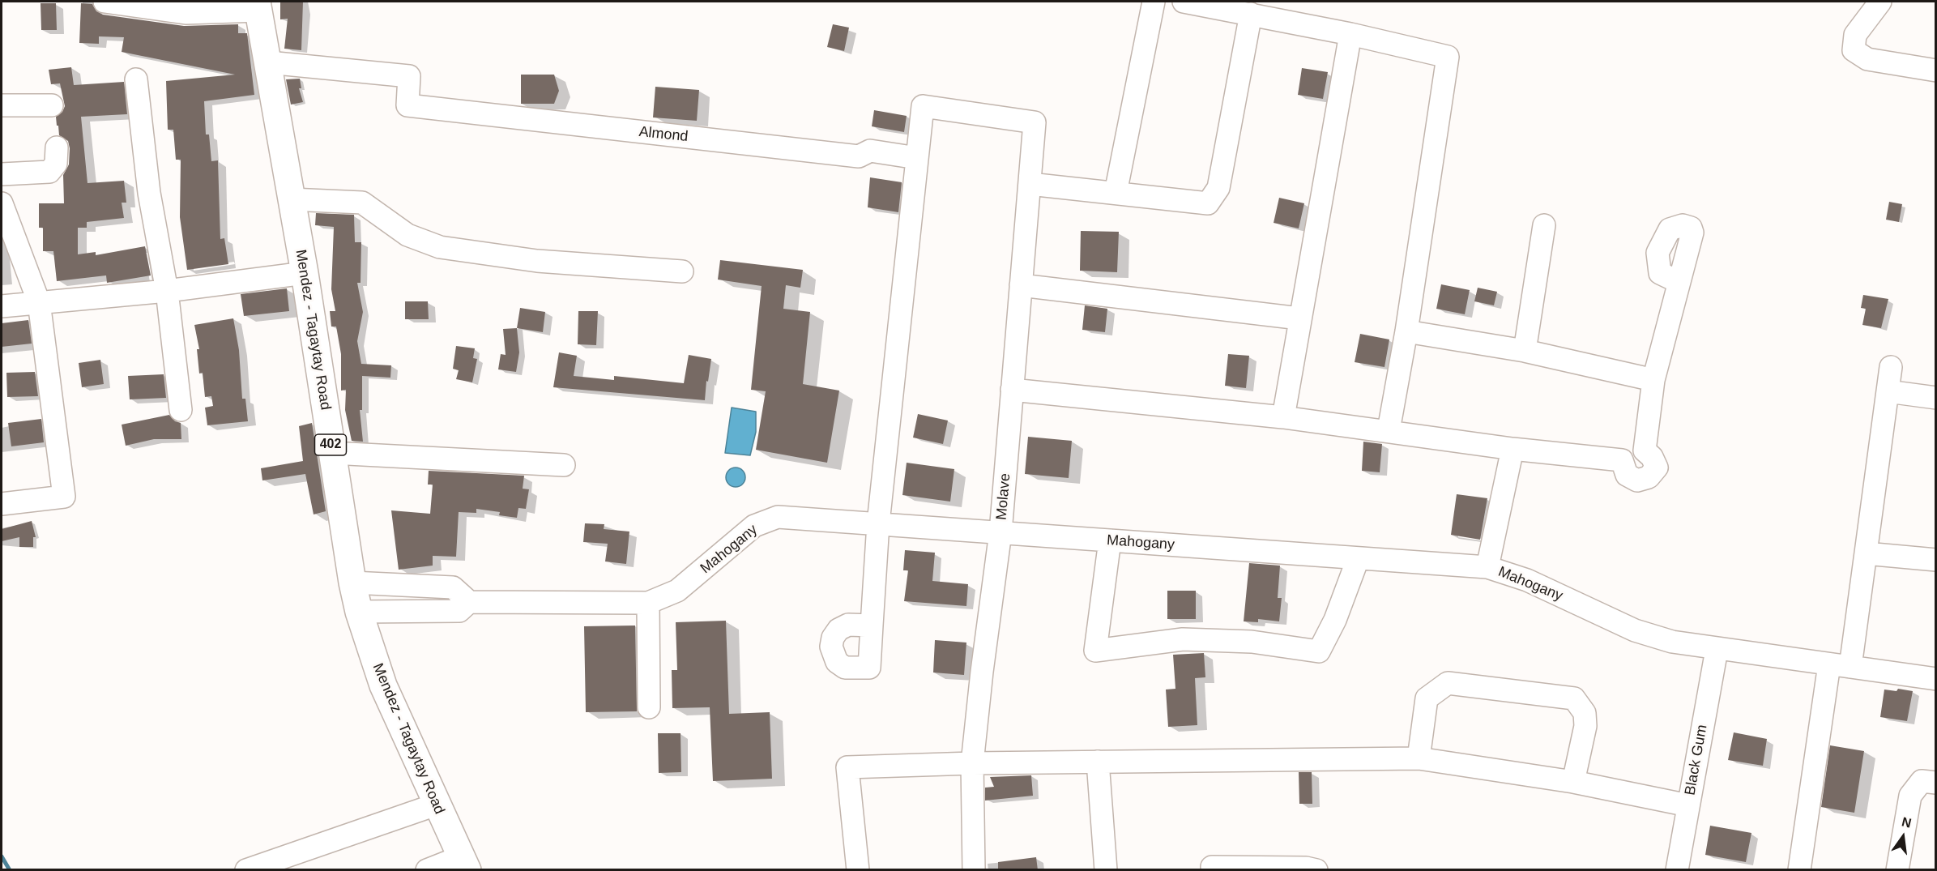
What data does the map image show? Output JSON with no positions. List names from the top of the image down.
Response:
{
  "streets": {
    "main road": ["Mendez - Tagaytay Road", "402"],
    "street": [
      "Almond",
      "Molave",
      "Mahogany",
      "Black Gum"
    ]
  },
  "crossings": [
    ["Almond", "Mendez - Tagaytay Road"],
    ["Almond", "Molave"],
    ["Mendez - Tagaytay Road", "Mahogany"],
    ["Molave", "Mahogany"],
    ["Mahogany", "Black Gum"]
  ],
  "north": "top"
}
